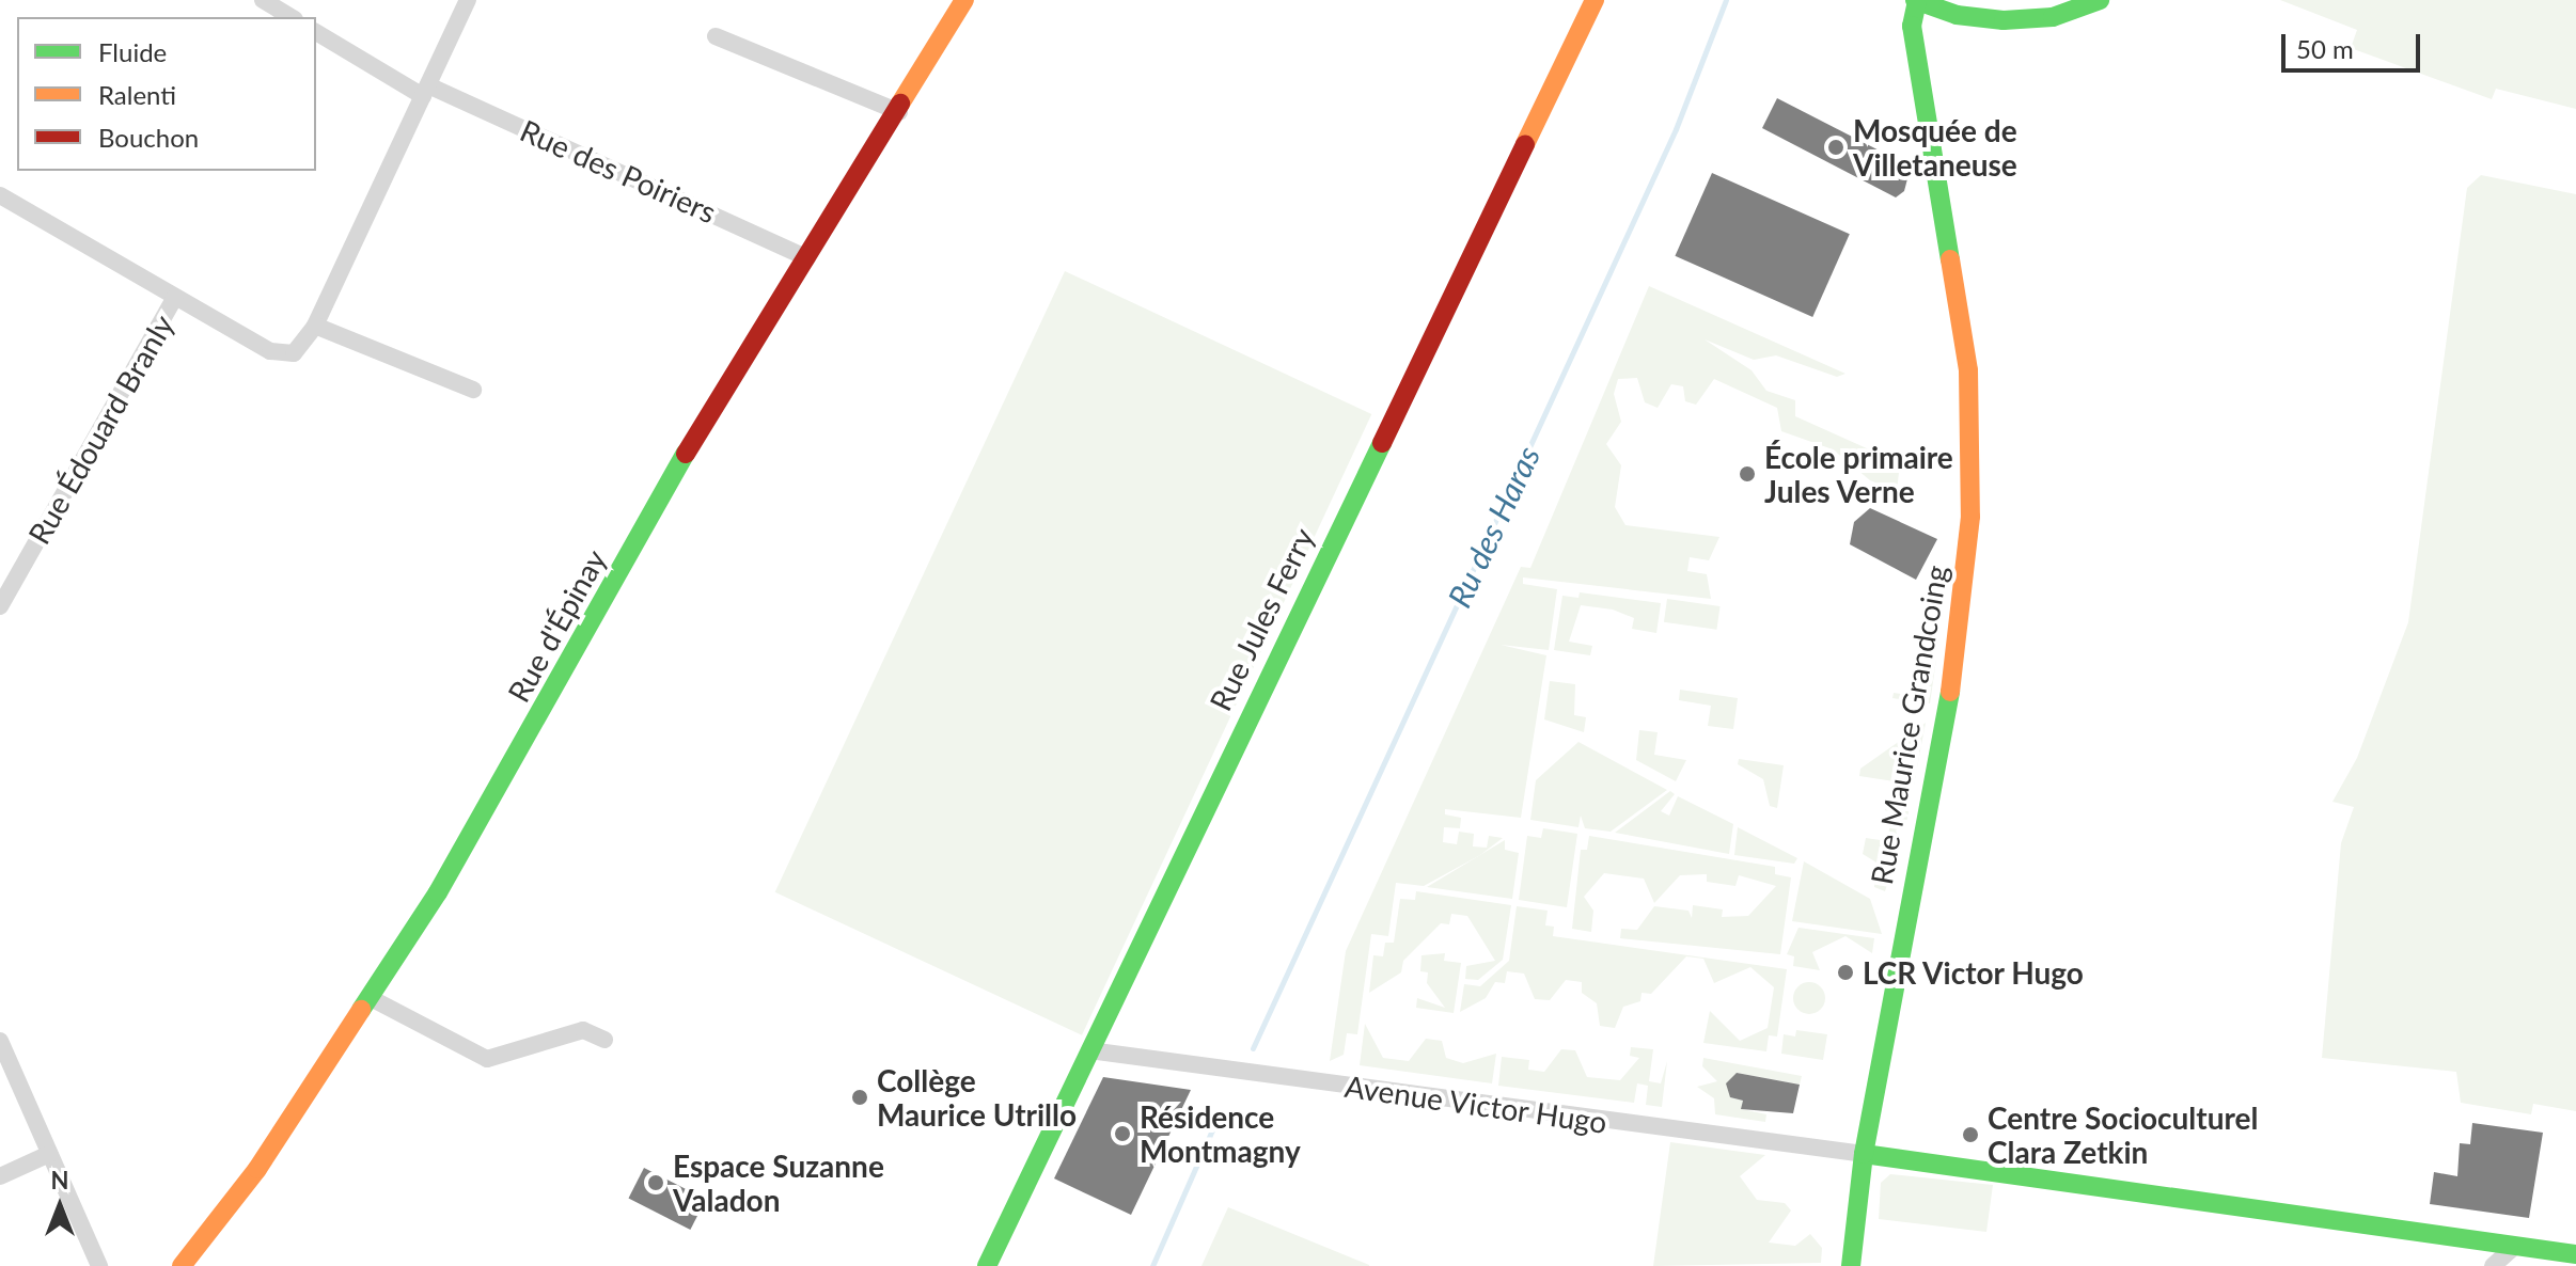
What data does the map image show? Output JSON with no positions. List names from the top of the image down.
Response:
{
  "streets": {
    "street": [
      "Rue des Poiriers",
      "Rue Édouard Branly",
      "Rue Jules Ferry",
      "Rue d'Épinay",
      "Rue Maurice Grandcoing",
      "Avenue Victor Hugo"
    ]
  },
  "crossings": [
    ["Rue des Poiriers", "Rue d'Épinay"],
    ["Rue Jules Ferry", "Avenue Victor Hugo"],
    ["Rue Maurice Grandcoing", "Avenue Victor Hugo"]
  ],
  "water": ["Ru des Haras"],
  "places": [
    "Mosquée de Villetaneuse",
    "École primaire Jules Verne",
    "LCR Victor Hugo",
    "Collège Maurice Utrillo",
    "Résidence Montmagny",
    "Centre Socioculturel Clara Zetkin",
    "Espace Suzanne Valadon"
  ],
  "legend": ["Fluide", "Ralenti", "Bouchon"],
  "scale_bar": "50 m",
  "north": "top"
}
